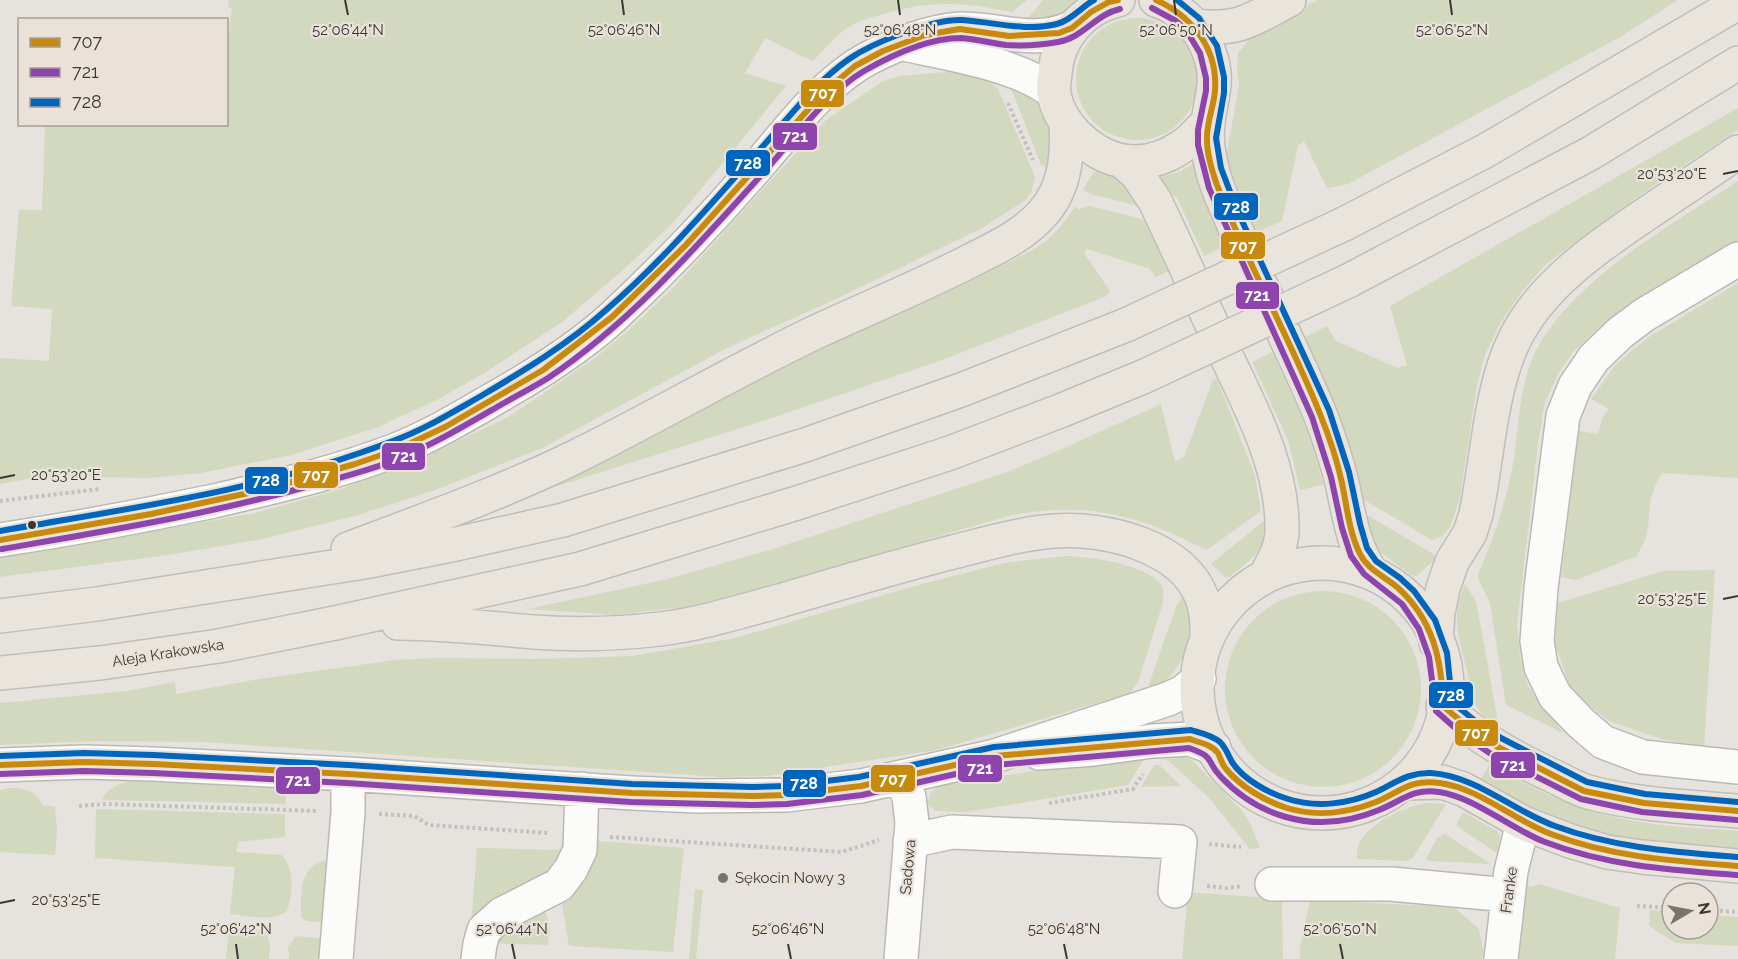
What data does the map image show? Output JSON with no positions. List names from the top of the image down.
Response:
{
  "streets": {
    "main road": ["Aleja Krakowska"],
    "street": ["Sadowa", "Franke"]
  },
  "places": ["Sękocin Nowy 3"],
  "lines": ["transit line 707", "transit line 728", "transit line 721"],
  "legend": ["707", "721", "728"],
  "north": "right",
  "coordinates": [
    "52°06'44\"N",
    "52°06'46\"N",
    "52°06'48\"N",
    "52°06'50\"N",
    "52°06'52\"N",
    "20°53'20\"E",
    "20°53'25\"E",
    "52°06'42\"N"
  ]
}
